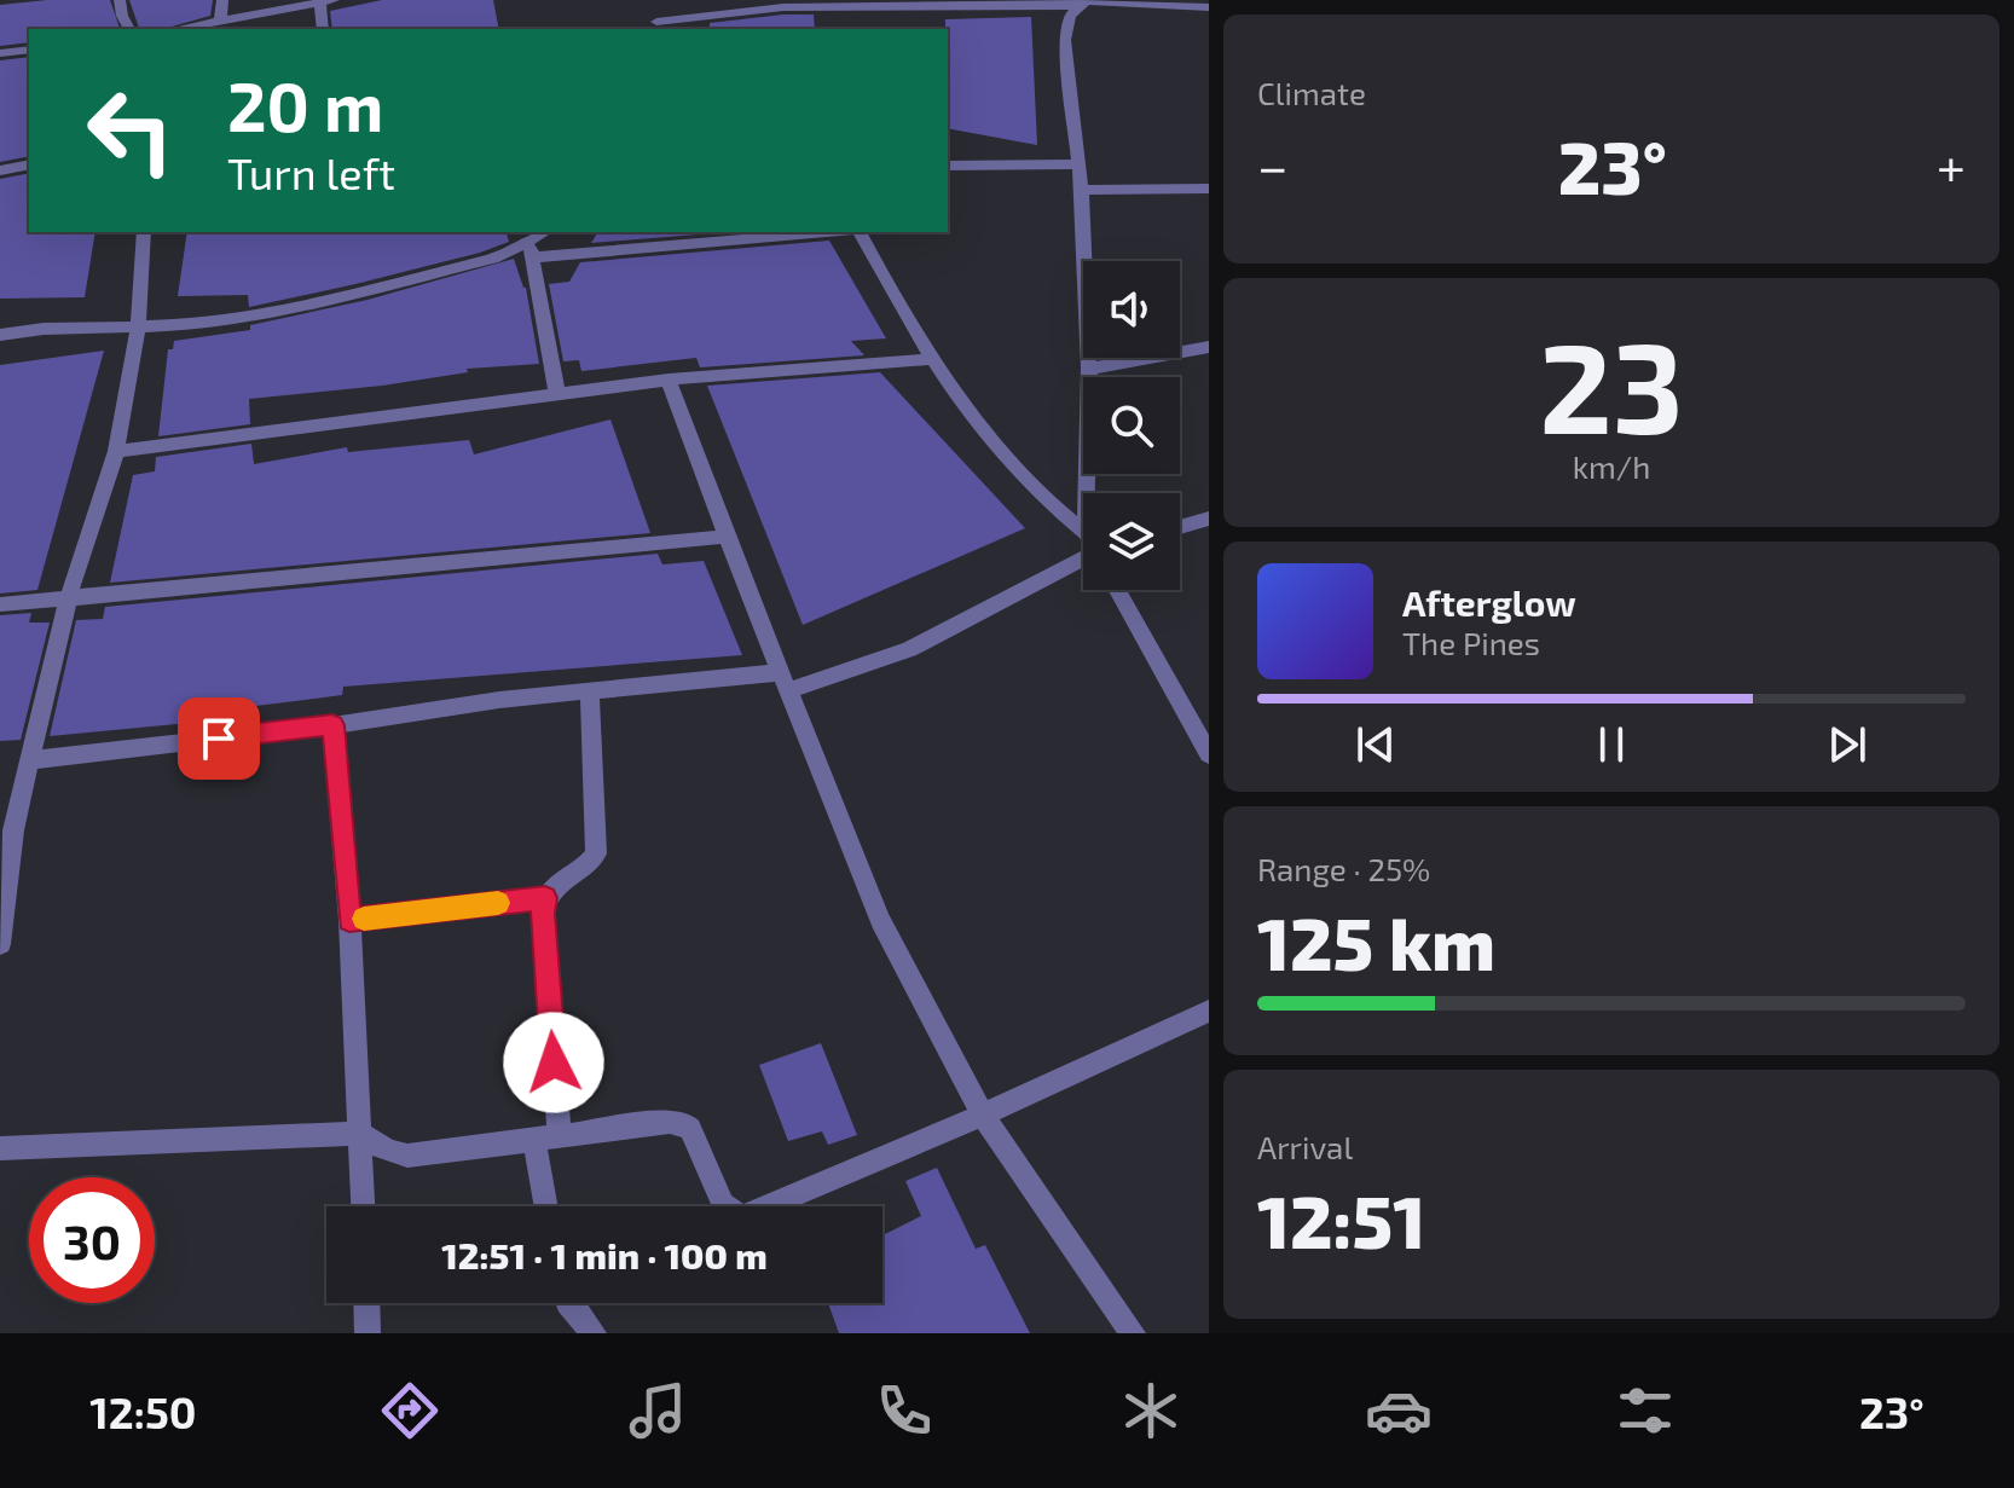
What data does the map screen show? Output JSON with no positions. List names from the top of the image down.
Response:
{
  "page": {
    "tile": [
      "Climate",
      ["23", "km/h"],
      ["Range · 25%", "125 km"],
      ["Arrival", "12:51"]
    ],
    "turn": ["20 m", "Turn left"],
    "heat": ["−", "23°", "+"],
    "song": ["Afterglow", "The Pines"],
    "limit": "30",
    "trip": "12:51 · 1 min · 100 m",
    "tabs": ["12:50", "23°"]
  }
}
